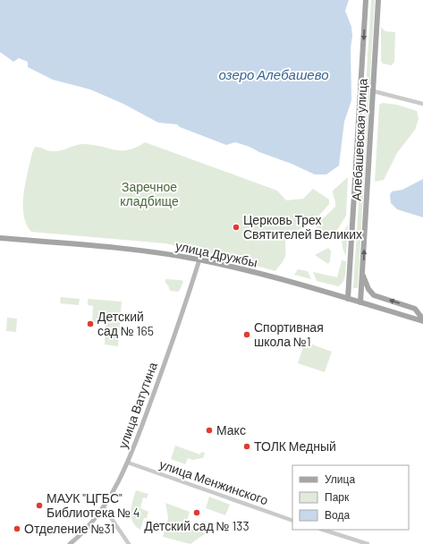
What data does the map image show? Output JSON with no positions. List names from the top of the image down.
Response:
{
  "streets": {
    "main road": ["Алебашевская улица", "улица Дружбы", "улица Ватутина"],
    "street": ["улица Менжинского"]
  },
  "crossings": [
    ["Алебашевская улица", "улица Дружбы"],
    ["улица Дружбы", "улица Ватутина"],
    ["улица Ватутина", "улица Менжинского"]
  ],
  "water": ["озеро Алебашево"],
  "parks": ["Заречное кладбище"],
  "places": [
    "Церковь Трех Святителей Великих",
    "Детский сад № 165",
    "Спортивная школа №1",
    "Макс",
    "ТОЛК Медный",
    "МАУК \"ЦГБС\" Библиотека № 4",
    "Детский сад № 133",
    "Отделение №31"
  ],
  "legend": ["Улица", "Парк", "Вода"]
}
